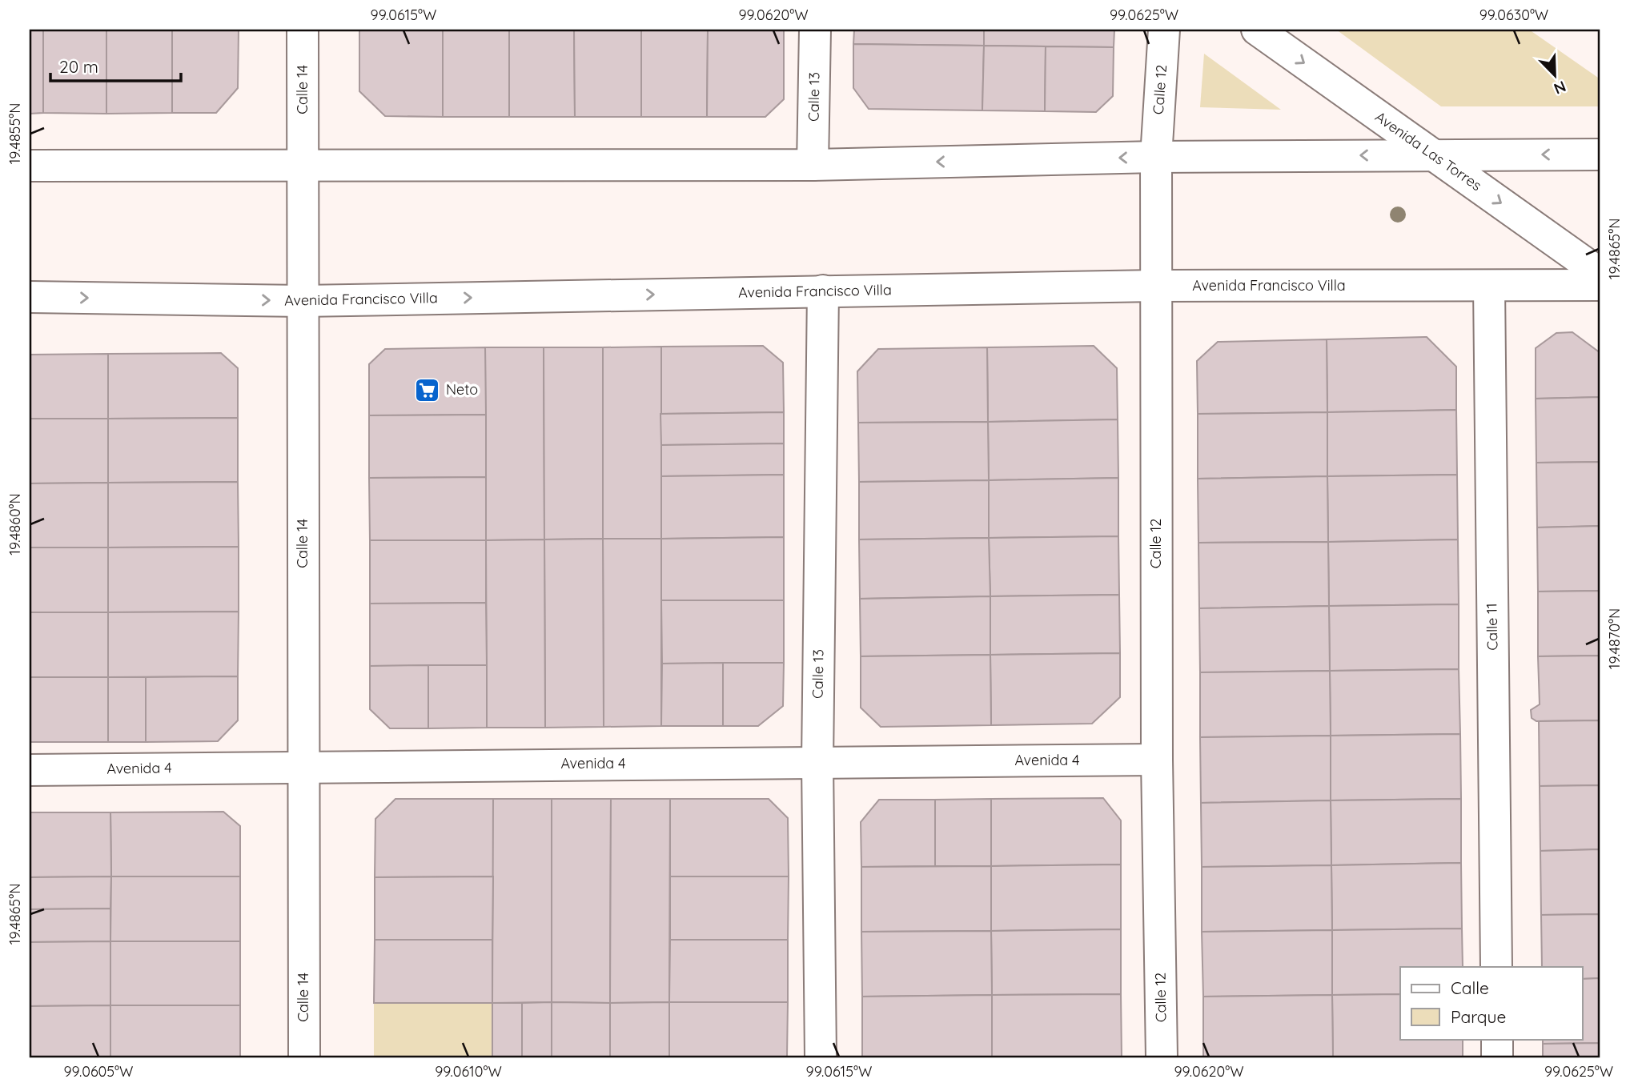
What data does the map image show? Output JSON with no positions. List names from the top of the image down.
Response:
{
  "streets": {
    "street": [
      "Calle 14",
      "Calle 12",
      "Calle 13",
      "Avenida Las Torres",
      "Avenida Francisco Villa",
      "Calle 11",
      "Avenida 4"
    ]
  },
  "crossings": [
    ["Calle 14", "Avenida Francisco Villa"],
    ["Calle 14", "Avenida 4"],
    ["Calle 12", "Avenida Francisco Villa"],
    ["Calle 12", "Avenida 4"],
    ["Calle 13", "Avenida Francisco Villa"],
    ["Calle 13", "Avenida 4"],
    ["Avenida Francisco Villa", "Calle 11"]
  ],
  "one_way": ["Avenida Las Torres"],
  "places": {
    "supermarket": ["Neto"]
  },
  "legend": ["Calle", "Parque"],
  "scale_bar": "20 m",
  "north": "bottom right",
  "coordinates": [
    "99.0615°W",
    "99.0620°W",
    "99.0625°W",
    "99.0630°W",
    "19.4855°N",
    "19.4865°N",
    "19.4860°N",
    "19.4870°N",
    "99.0605°W",
    "99.0610°W"
  ]
}
